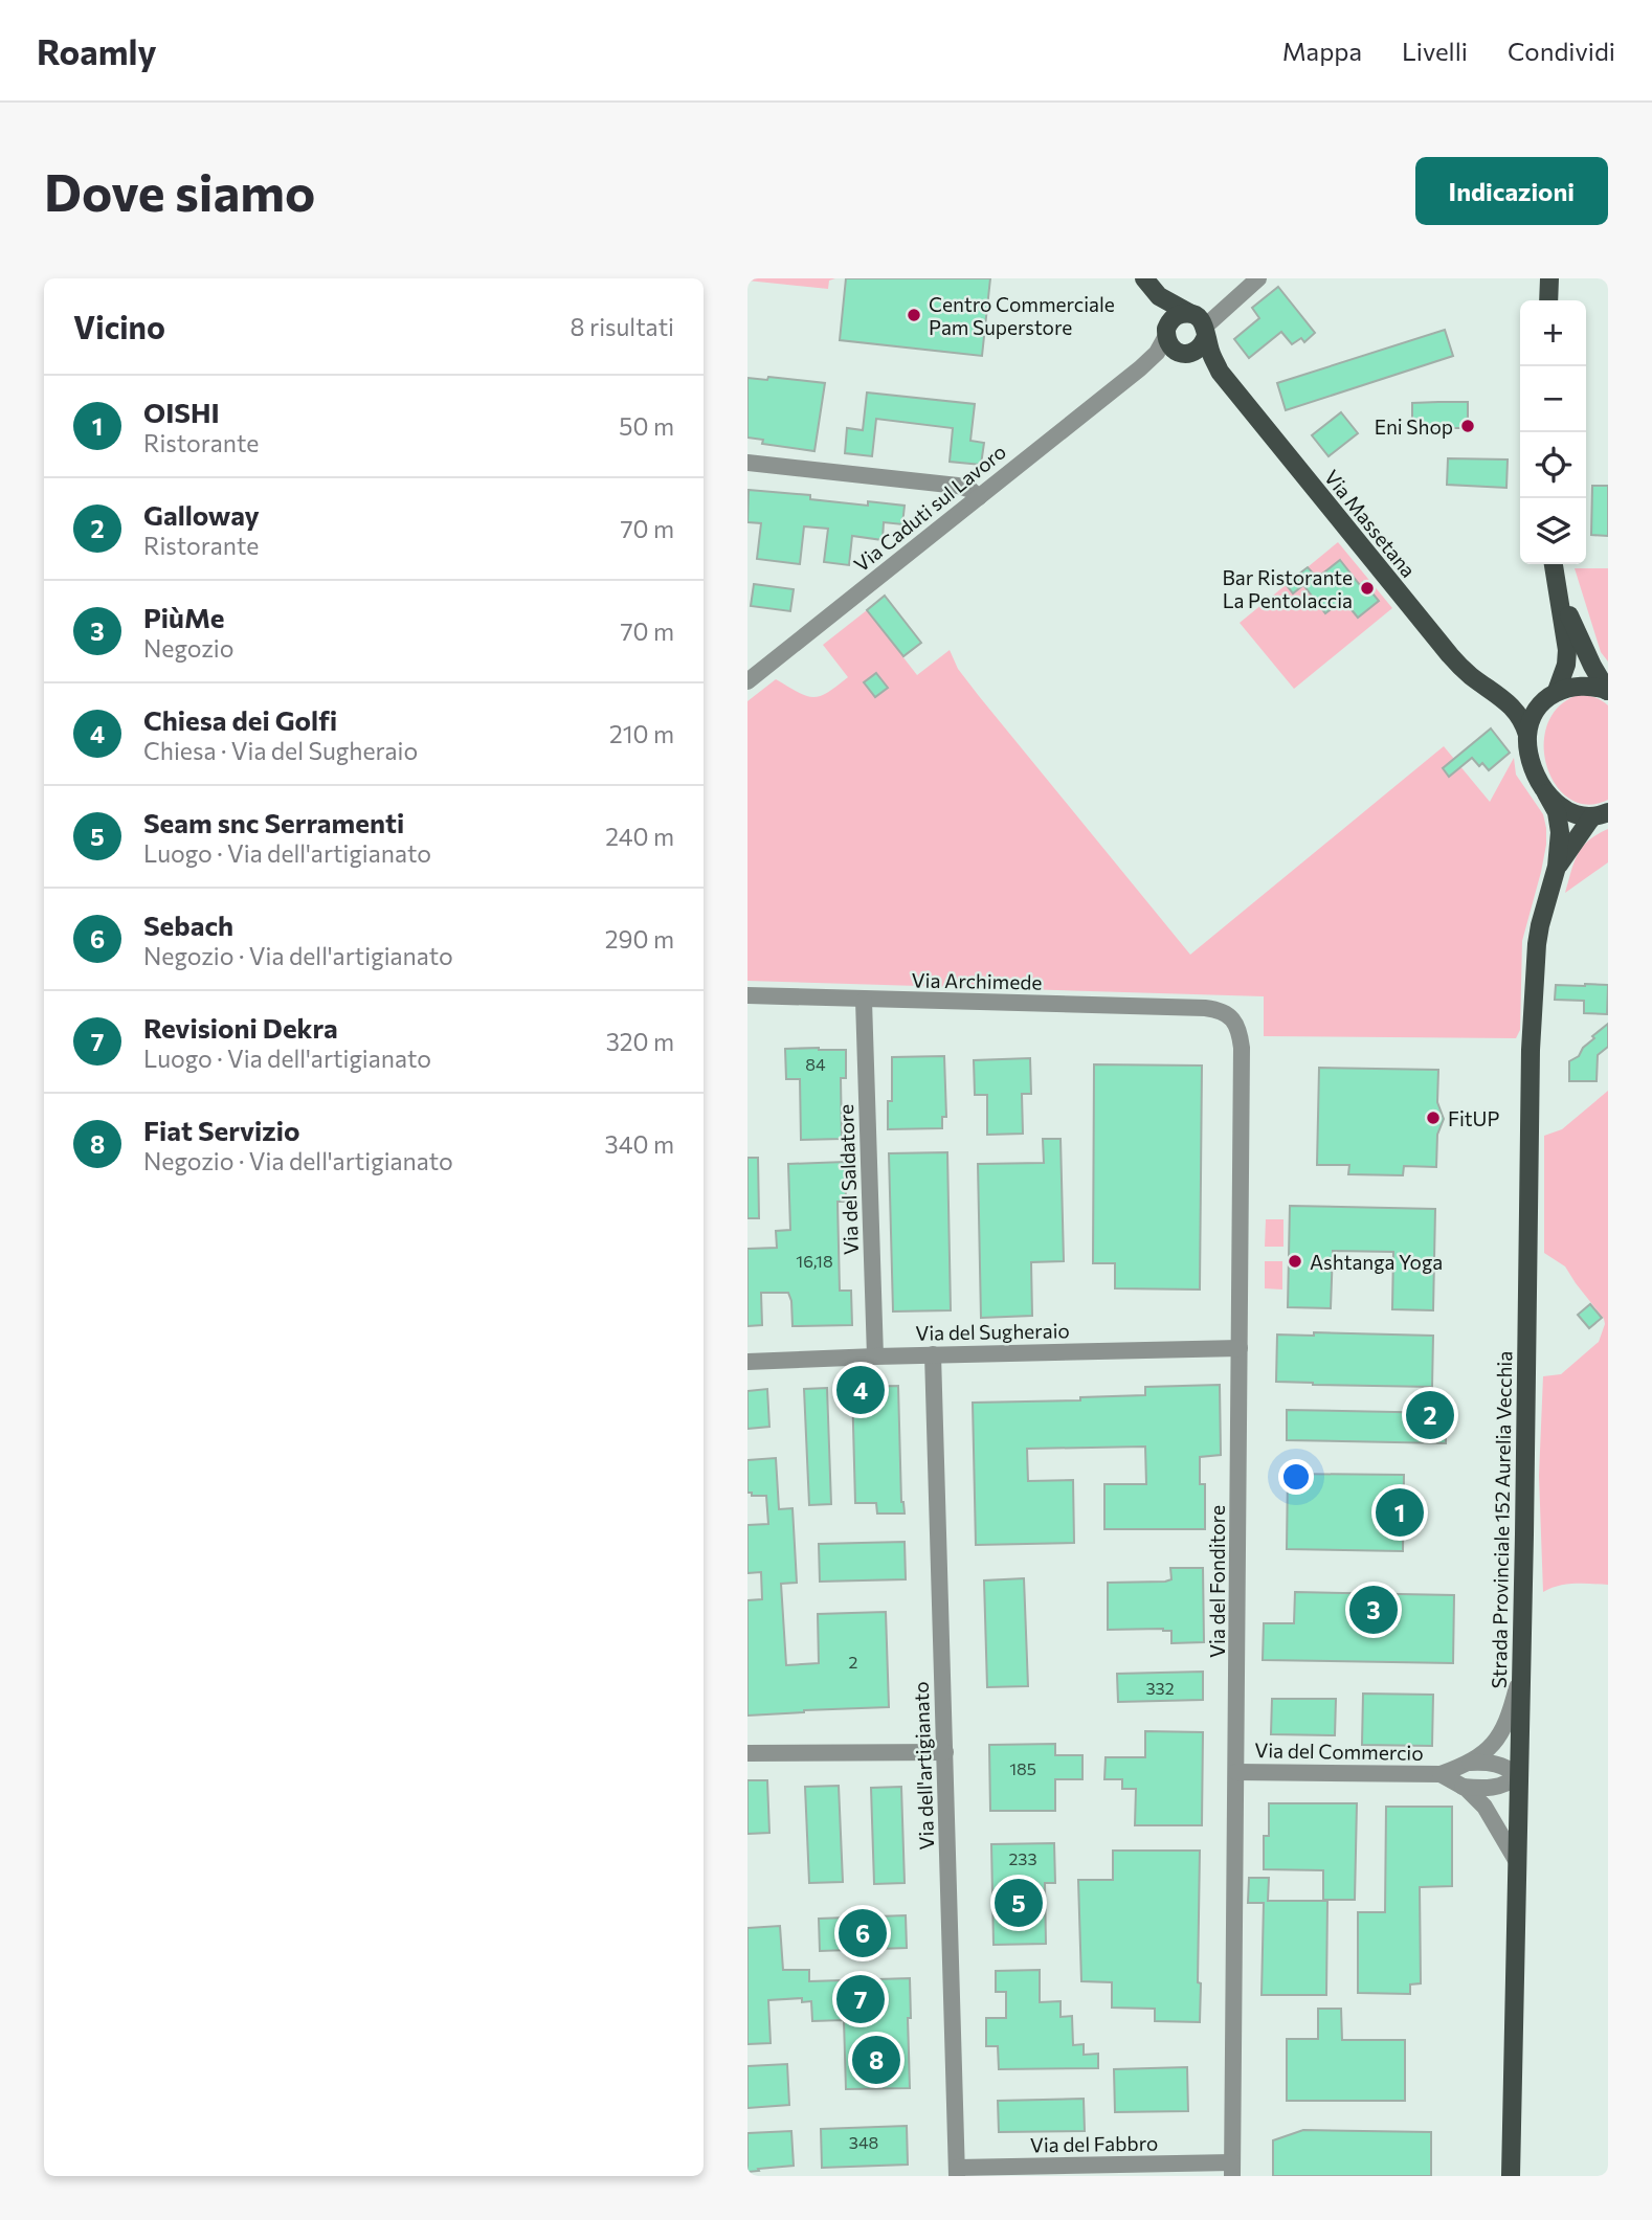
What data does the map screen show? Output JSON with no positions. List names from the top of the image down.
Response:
{
  "streets": {
    "main road": ["Via Massetana", "Strada Provinciale 152 Aurelia Vecchia"],
    "street": [
      "Via Caduti sul Lavoro",
      "Via Archimede",
      "Via del Saldatore",
      "Via del Sugheraio",
      "Via del Fonditore",
      "Via del Commercio",
      "Via dell'artigianato",
      "Via del Fabbro"
    ]
  },
  "crossings": [
    ["Via Caduti sul Lavoro", "Via Massetana"],
    ["Via Massetana", "Strada Provinciale 152 Aurelia Vecchia"],
    ["Via Archimede", "Via del Saldatore"],
    ["Via Archimede", "Via del Fonditore"],
    ["Via del Saldatore", "Via del Sugheraio"],
    ["Via del Sugheraio", "Via del Fonditore"],
    ["Via del Sugheraio", "Via dell'artigianato"],
    ["Strada Provinciale 152 Aurelia Vecchia", "Via del Commercio"],
    ["Via del Fonditore", "Via del Commercio"],
    ["Via del Fonditore", "Via del Fabbro"],
    ["Via dell'artigianato", "Via del Fabbro"]
  ],
  "places": [
    "Centro Commerciale Pam Superstore",
    "Eni Shop",
    "Bar Ristorante La Pentolaccia",
    "FitUP",
    "Ashtanga Yoga"
  ],
  "house_numbers": [
    "84",
    "16,18",
    "2",
    "332",
    "185",
    "233",
    "348"
  ],
  "page": {
    "header": "Roamly",
    "nav": ["Mappa", "Livelli", "Condividi"],
    "buttons": "Indicazioni",
    "title": "Dove siamo",
    "heading": ["Vicino", "8 risultati"],
    "map_buttons": ["+", "−"],
    "list": [
      {
        "mark": "1",
        "name": "OISHI",
        "note": "Ristorante",
        "value": "50 m"
      },
      {
        "mark": "2",
        "name": "Galloway",
        "note": "Ristorante",
        "value": "70 m"
      },
      {
        "mark": "3",
        "name": "PiùMe",
        "note": "Negozio",
        "value": "70 m"
      },
      {
        "mark": "4",
        "name": "Chiesa dei Golfi",
        "note": "Chiesa · Via del Sugheraio",
        "value": "210 m"
      },
      {
        "mark": "5",
        "name": "Seam snc Serramenti",
        "note": "Luogo · Via dell'artigianato",
        "value": "240 m"
      },
      {
        "mark": "6",
        "name": "Sebach",
        "note": "Negozio · Via dell'artigianato",
        "value": "290 m"
      },
      {
        "mark": "7",
        "name": "Revisioni Dekra",
        "note": "Luogo · Via dell'artigianato",
        "value": "320 m"
      },
      {
        "mark": "8",
        "name": "Fiat Servizio",
        "note": "Negozio · Via dell'artigianato",
        "value": "340 m"
      }
    ],
    "pins": [
      "4",
      "2",
      "1",
      "3",
      "5",
      "6",
      "7",
      "8"
    ]
  }
}
